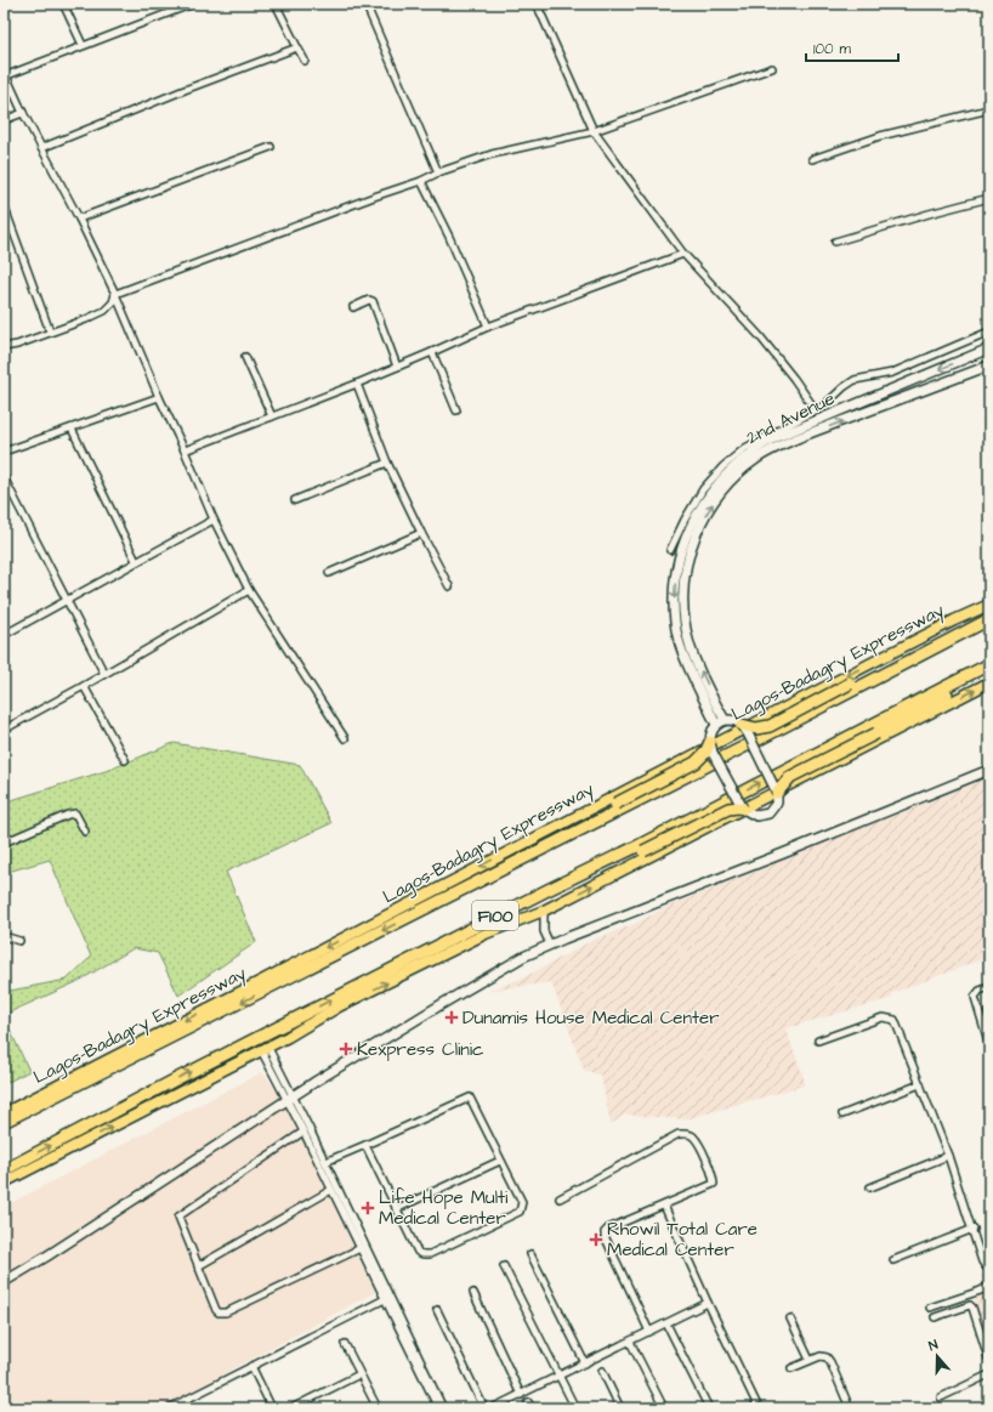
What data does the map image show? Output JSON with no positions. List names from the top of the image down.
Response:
{
  "streets": {
    "highway": ["Lagos-Badagry Expressway", "F100"],
    "main road": ["2nd Avenue"]
  },
  "places": {
    "health": [
      "Dunamis House Medical Center",
      "Kexpress Clinic",
      "Life Hope Multi Medical Center",
      "Rhowil Total Care Medical Center"
    ]
  },
  "scale_bar": "100 m",
  "north": "top"
}
